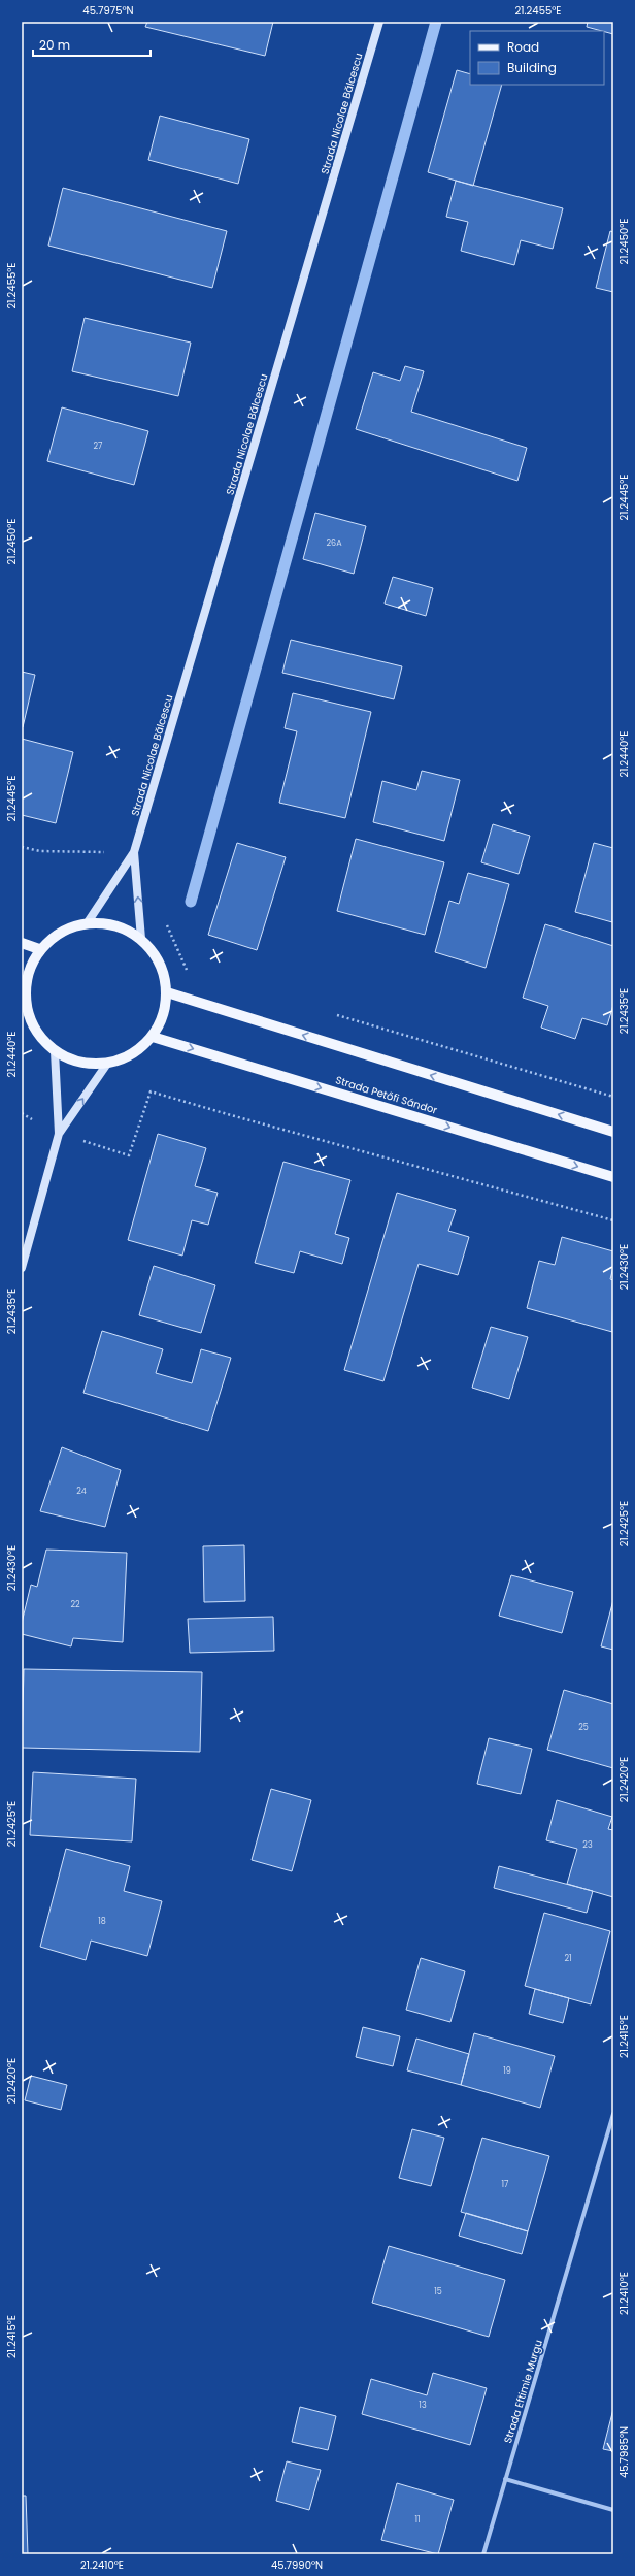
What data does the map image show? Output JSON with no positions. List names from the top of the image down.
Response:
{
  "streets": {
    "main road": ["Strada Petőfi Sándor"],
    "street": ["Strada Nicolae Bălcescu", "Strada Eftimie Murgu"]
  },
  "crossings": [
    ["Strada Nicolae Bălcescu", "Strada Petőfi Sándor"]
  ],
  "house_numbers": [
    "27",
    "26A",
    "24",
    "22",
    "25",
    "23",
    "18",
    "21",
    "19",
    "17",
    "15",
    "13",
    "11"
  ],
  "legend": ["Road", "Building"],
  "scale_bar": "20 m",
  "coordinates": [
    "45.7975°N",
    "21.2455°E",
    "21.2450°E",
    "21.2445°E",
    "21.2440°E",
    "21.2435°E",
    "21.2430°E",
    "21.2425°E",
    "21.2420°E",
    "21.2415°E",
    "21.2410°E",
    "45.7985°N",
    "45.7990°N"
  ]
}
